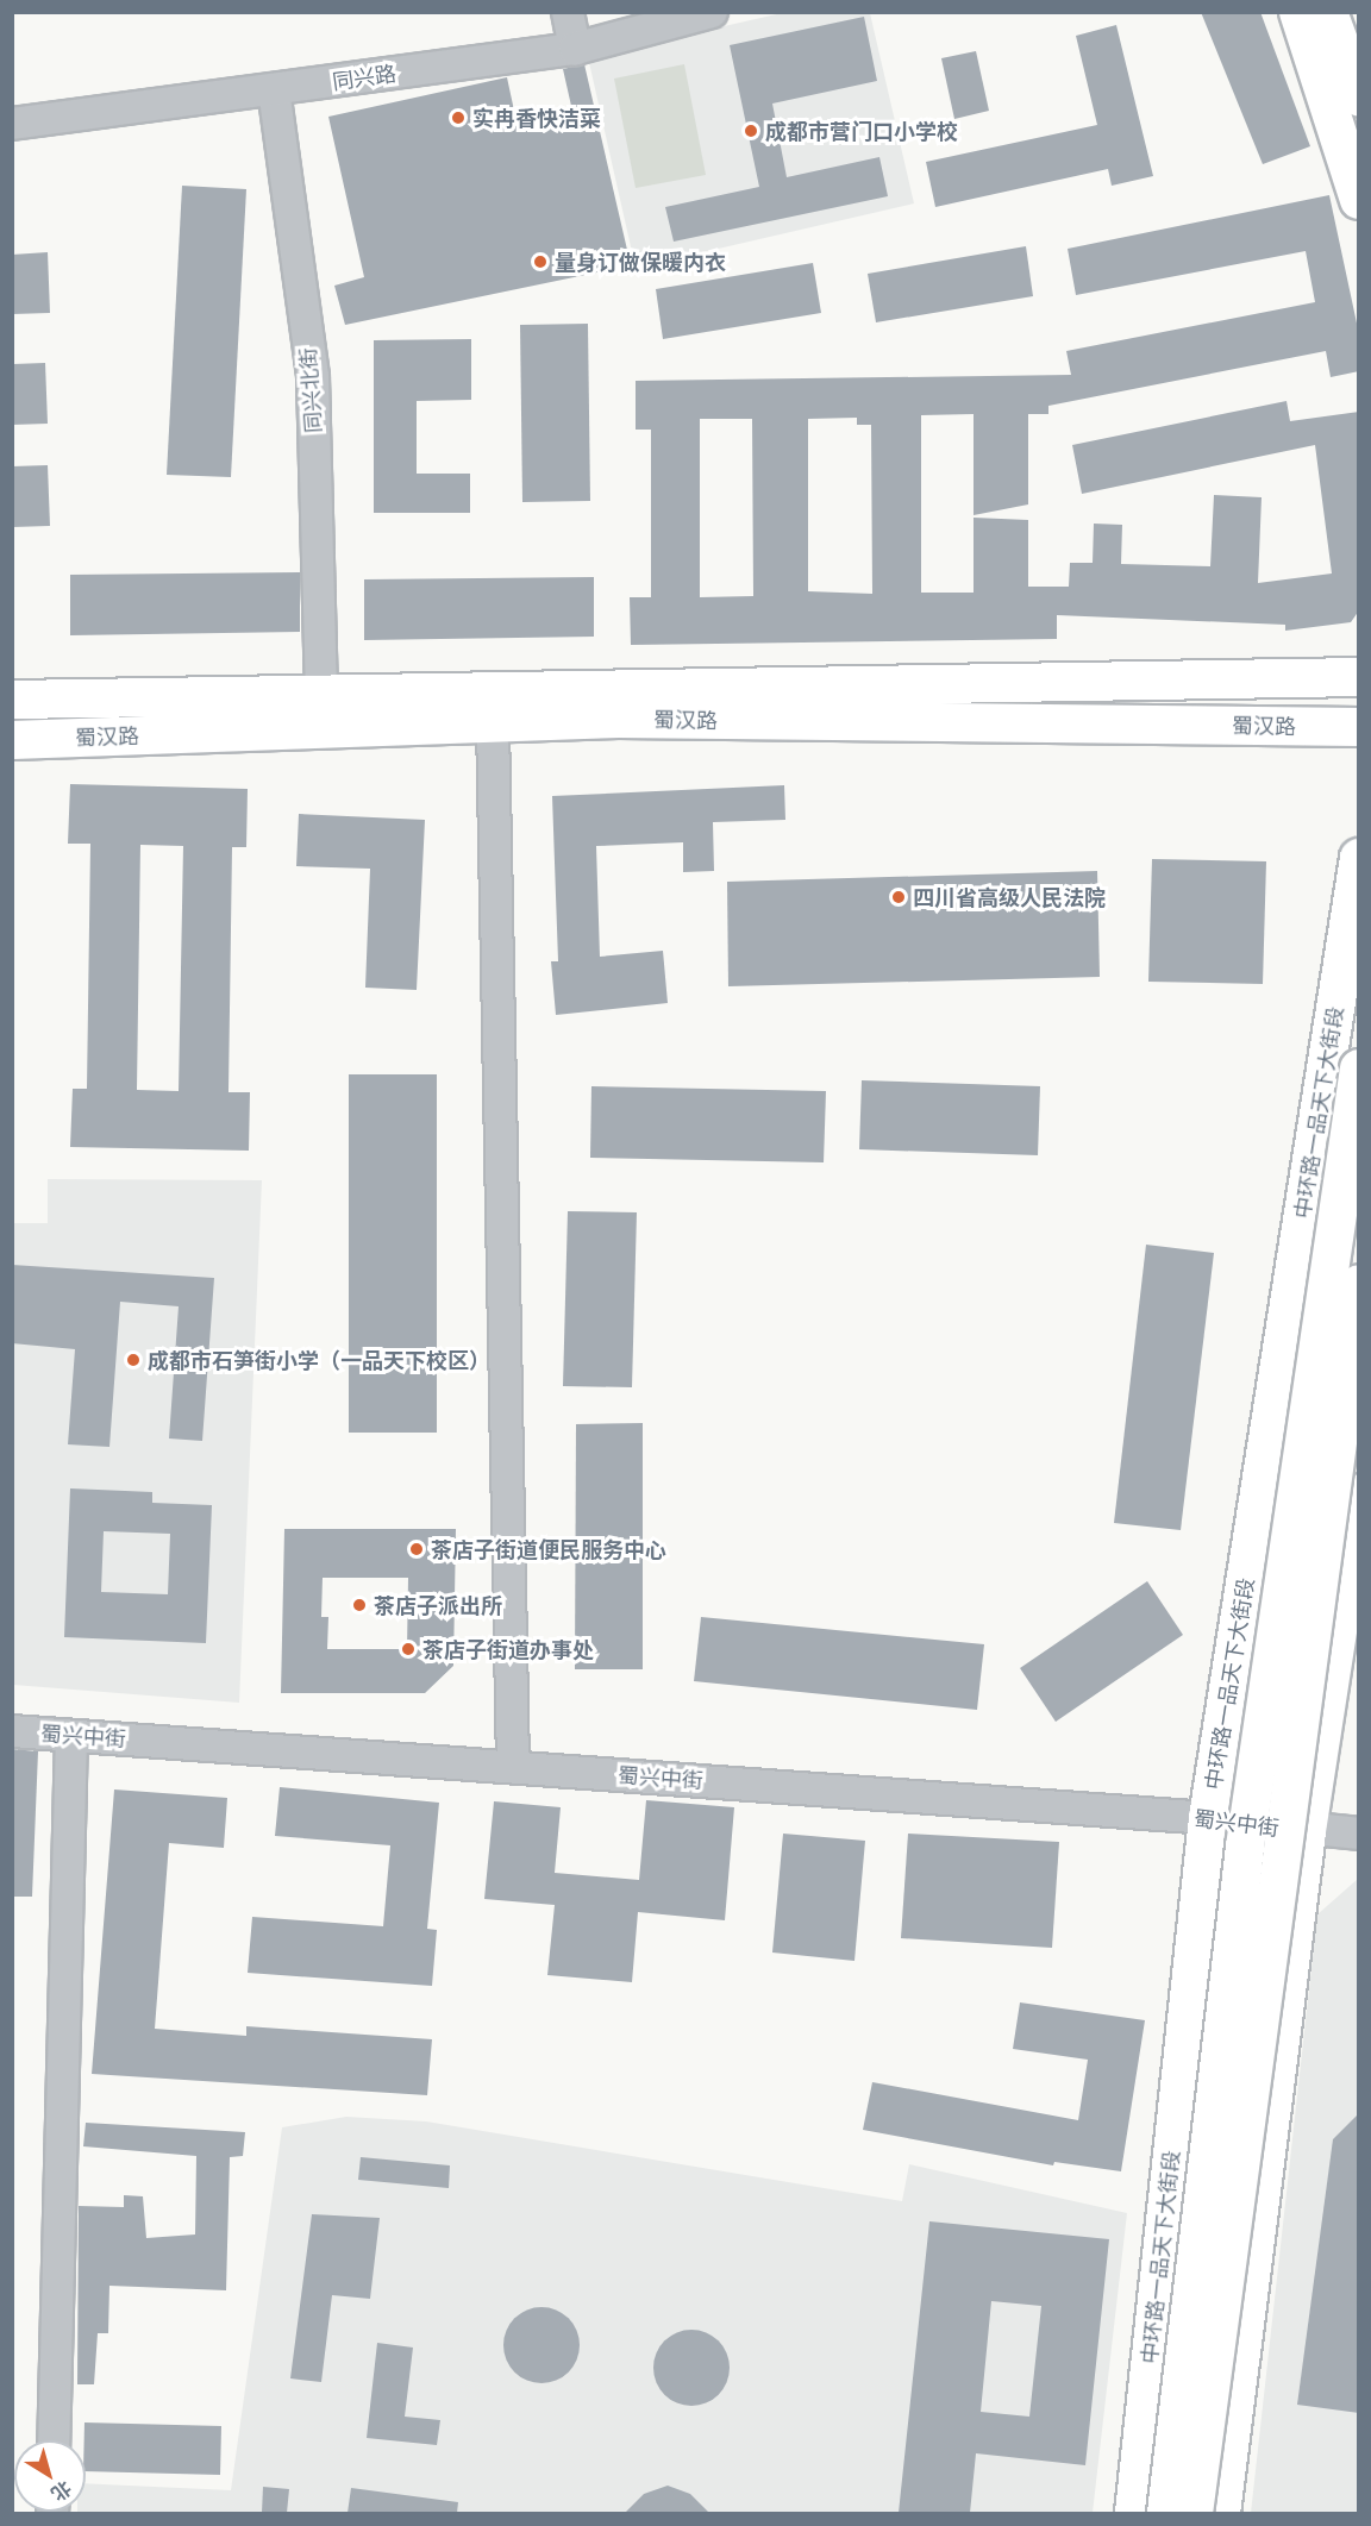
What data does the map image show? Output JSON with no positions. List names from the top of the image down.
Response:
{
  "streets": {
    "main road": ["蜀汉路", "中环路一品天下大街段"],
    "street": ["同兴路", "同兴北街", "蜀兴中街"]
  },
  "crossings": [
    ["同兴路", "同兴北街"],
    ["同兴北街", "蜀汉路"],
    ["中环路一品天下大街段", "蜀兴中街"]
  ],
  "places": [
    "实冉香快洁菜",
    "成都市营门口小学校",
    "量身订做保暖内衣",
    "四川省高级人民法院",
    "成都市石笋街小学（一品天下校区）",
    "茶店子街道便民服务中心",
    "茶店子派出所",
    "茶店子街道办事处"
  ],
  "north": "bottom right"
}
